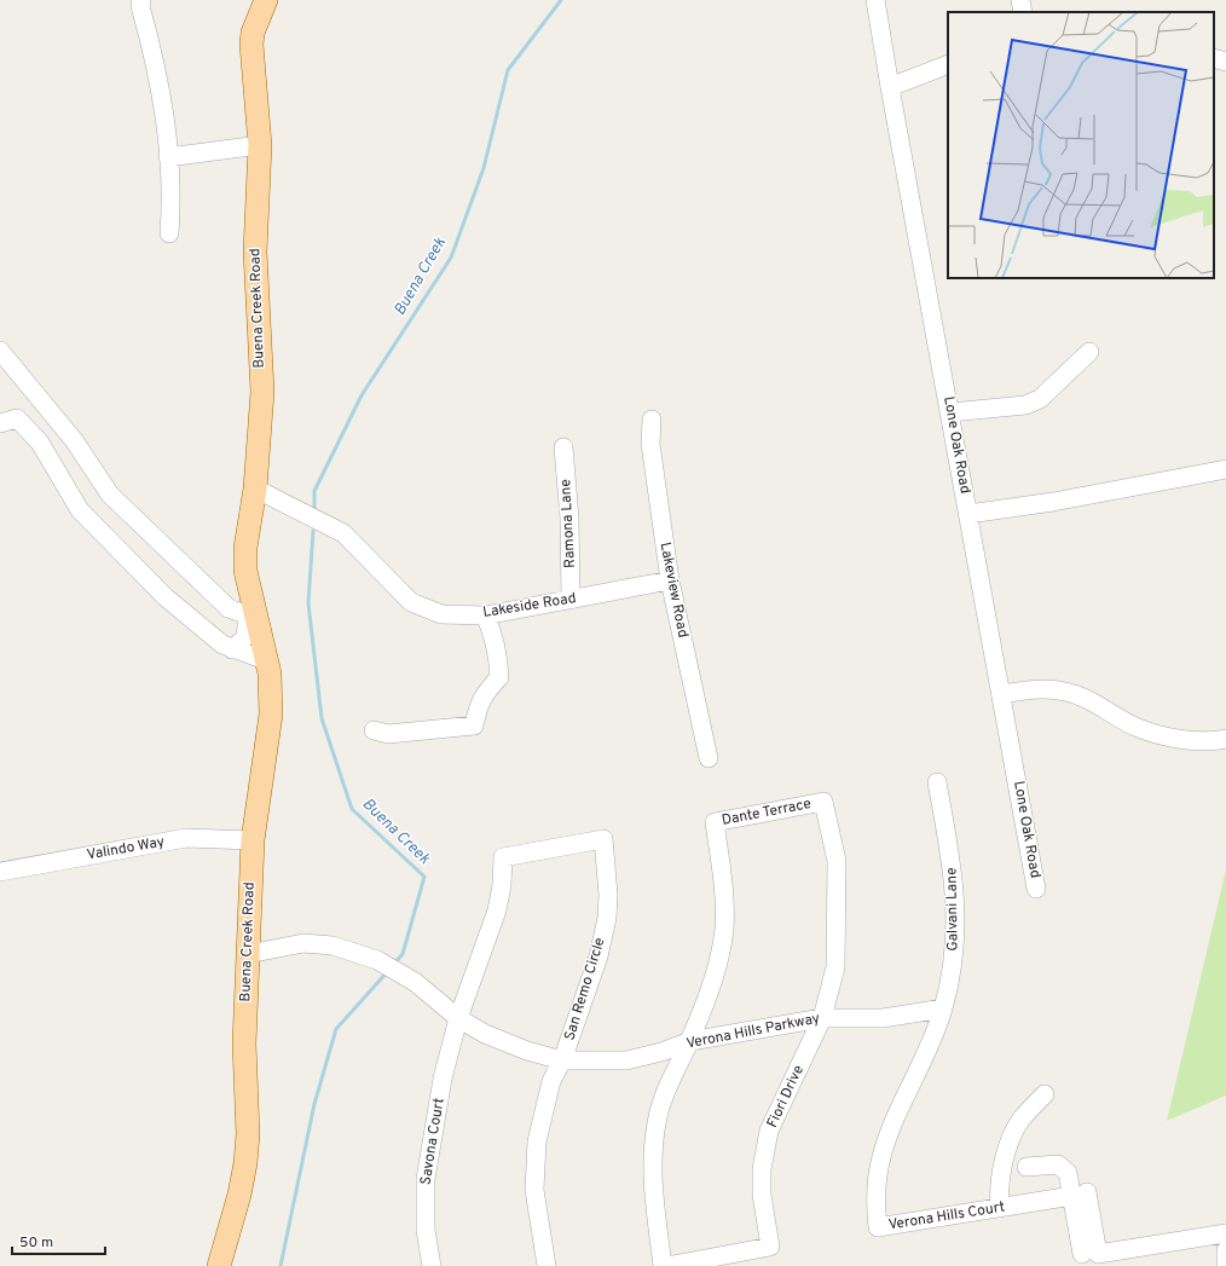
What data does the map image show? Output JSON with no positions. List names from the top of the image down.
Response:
{
  "streets": {
    "main road": ["Buena Creek Road"],
    "street": [
      "Lone Oak Road",
      "Ramona Lane",
      "Lakeview Road",
      "Lakeside Road",
      "Dante Terrace",
      "Valindo Way",
      "Galvani Lane",
      "San Remo Circle",
      "Verona Hills Parkway",
      "Fiori Drive",
      "Savona Court",
      "Verona Hills Court"
    ]
  },
  "crossings": [
    ["Buena Creek Road", "Lakeside Road"],
    ["Buena Creek Road", "Valindo Way"],
    ["Buena Creek Road", "Verona Hills Parkway"],
    ["Ramona Lane", "Lakeside Road"],
    ["Lakeview Road", "Lakeside Road"],
    ["Dante Terrace", "Verona Hills Parkway"],
    ["Dante Terrace", "Fiori Drive"],
    ["Galvani Lane", "Verona Hills Parkway"],
    ["Galvani Lane", "Verona Hills Court"],
    ["San Remo Circle", "Verona Hills Parkway"],
    ["San Remo Circle", "Savona Court"],
    ["Verona Hills Parkway", "Fiori Drive"],
    ["Verona Hills Parkway", "Savona Court"],
    ["Verona Hills Parkway", "Verona Hills Court"]
  ],
  "water": ["Buena Creek"],
  "scale_bar": "50 m"
}
